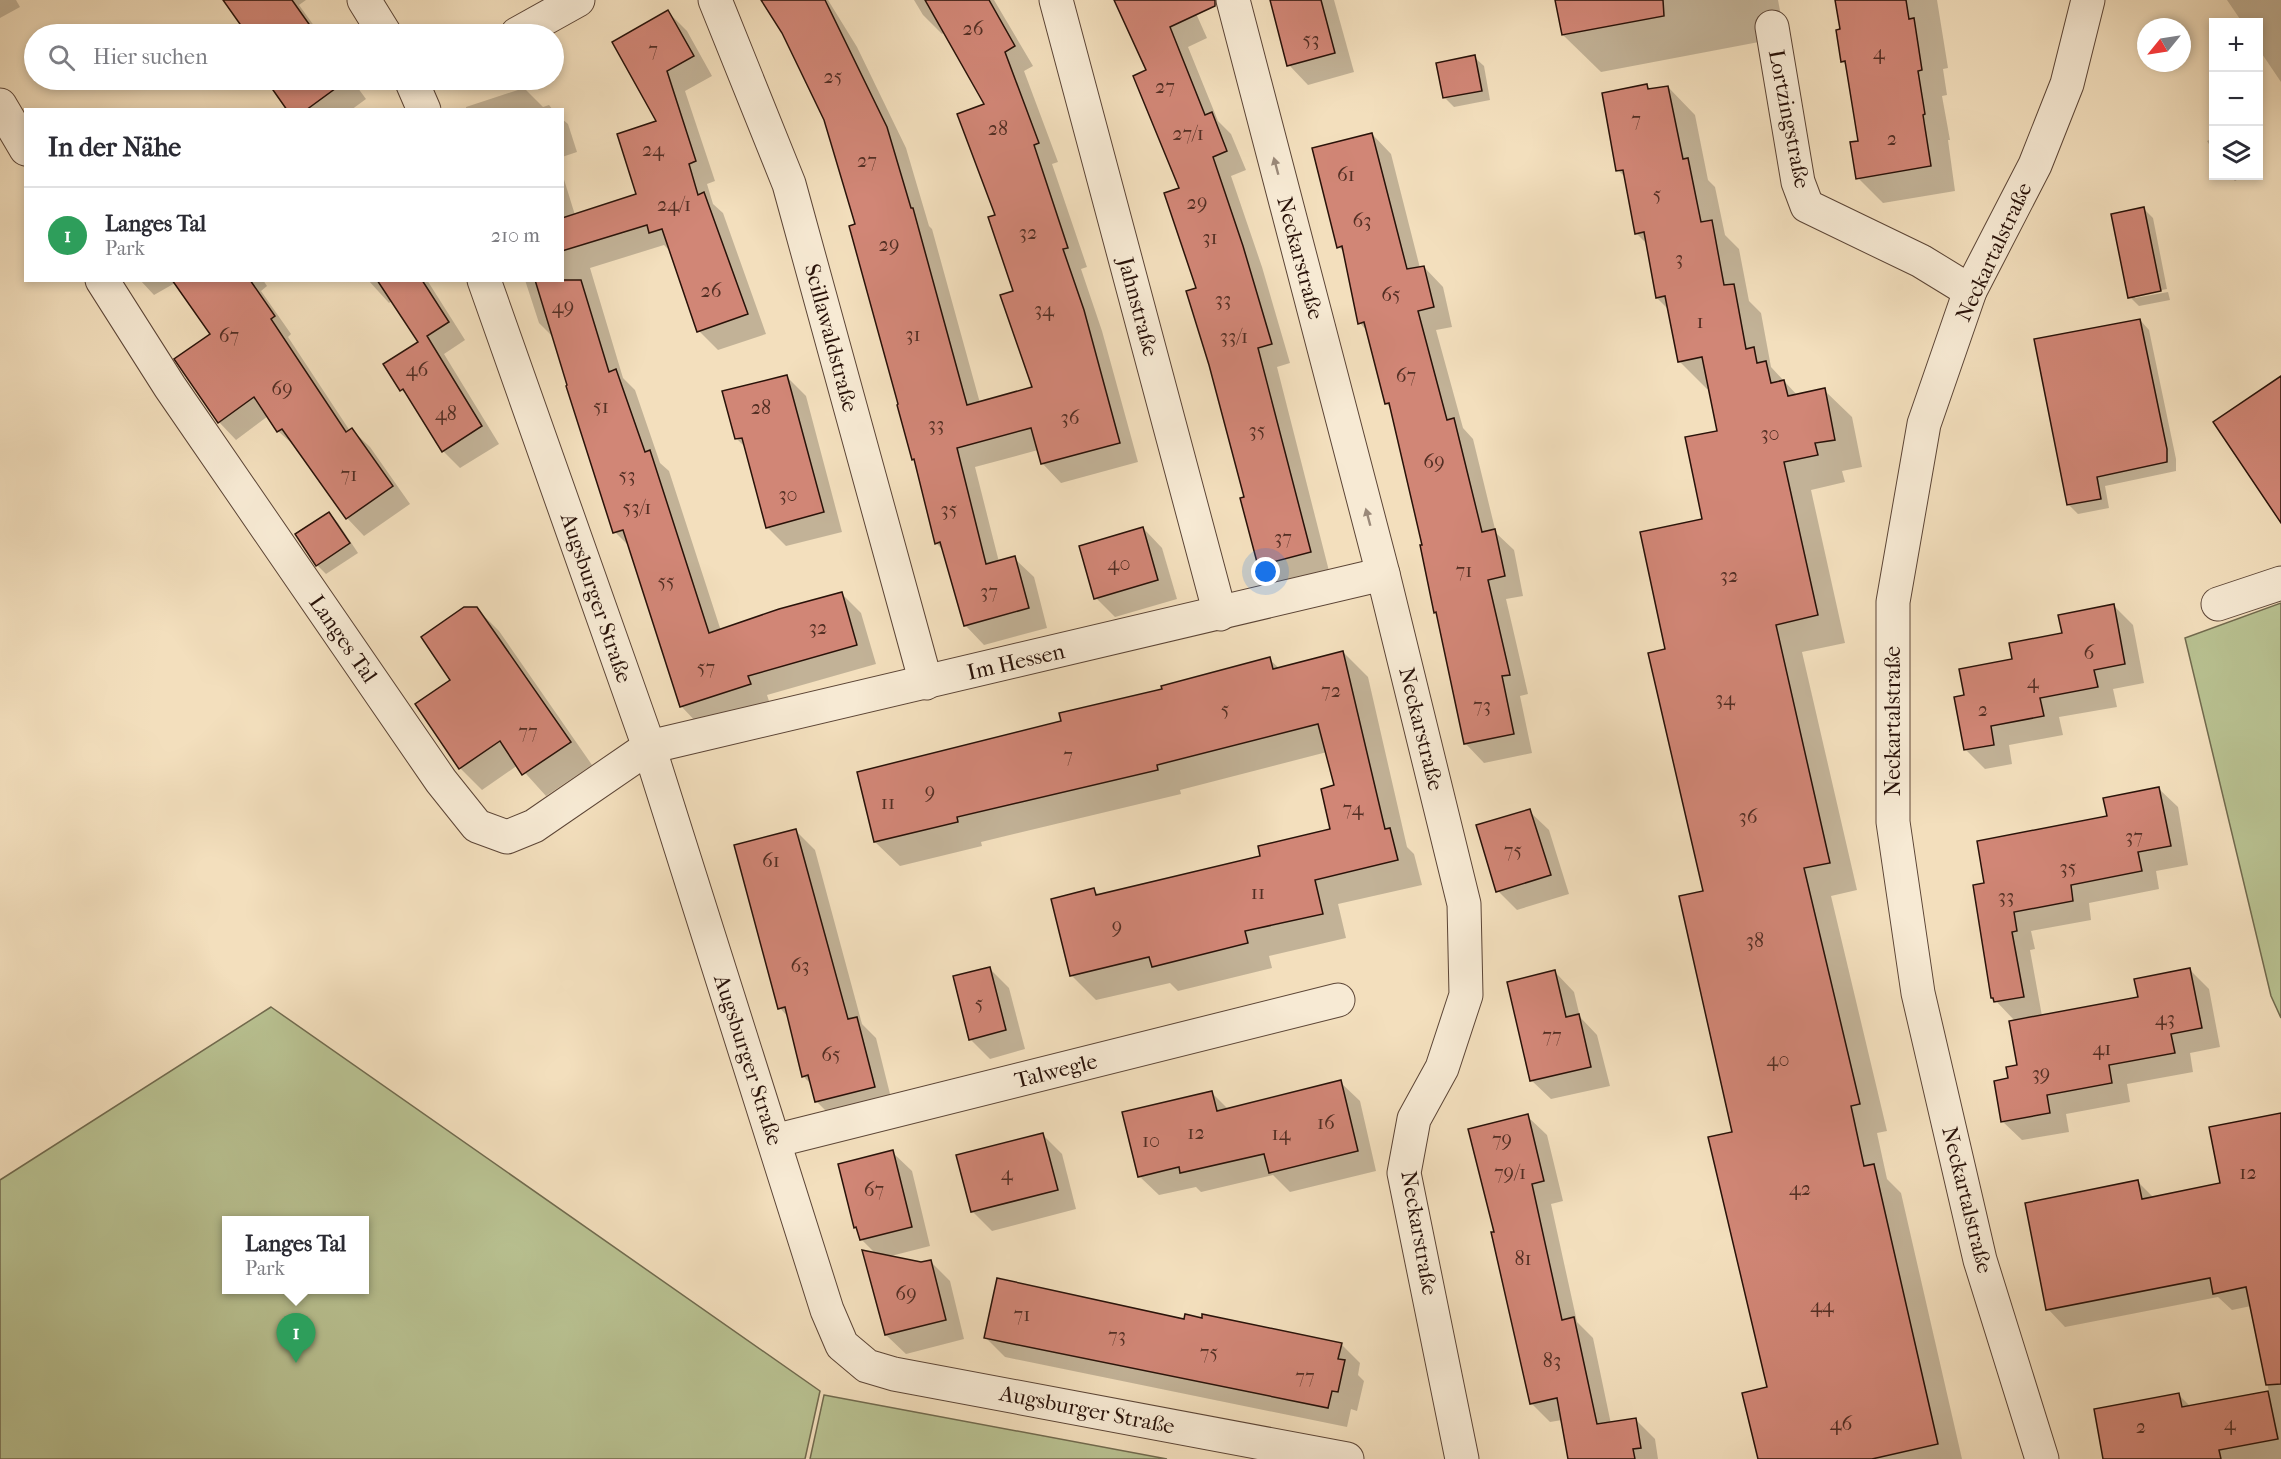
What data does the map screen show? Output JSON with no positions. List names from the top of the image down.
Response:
{
  "streets": {
    "street": [
      "Lortzingstraße",
      "Neckartalstraße",
      "Neckarstraße",
      "Jahnstraße",
      "Scillawaldstraße",
      "Augsburger Straße",
      "Langes Tal",
      "Im Hessen",
      "Talwegle"
    ]
  },
  "crossings": [
    ["Lortzingstraße", "Neckartalstraße"],
    ["Neckarstraße", "Im Hessen"],
    ["Jahnstraße", "Im Hessen"],
    ["Scillawaldstraße", "Im Hessen"],
    ["Augsburger Straße", "Langes Tal"],
    ["Augsburger Straße", "Im Hessen"],
    ["Augsburger Straße", "Talwegle"],
    ["Langes Tal", "Im Hessen"]
  ],
  "one_way": ["Neckarstraße"],
  "house_numbers": [
    "26",
    "53",
    "7",
    "4",
    "25",
    "27",
    "7",
    "28",
    "27/1",
    "2",
    "24",
    "27",
    "61",
    "5",
    "29",
    "24/1",
    "63",
    "32",
    "31",
    "29",
    "3",
    "26",
    "65",
    "33",
    "49",
    "34",
    "1",
    "31",
    "67",
    "33/1",
    "46",
    "67",
    "69",
    "51",
    "28",
    "48",
    "36",
    "33",
    "35",
    "30",
    "69",
    "71",
    "53",
    "30",
    "53/1",
    "35",
    "37",
    "40",
    "71",
    "32",
    "55",
    "37",
    "32",
    "6",
    "57",
    "4",
    "72",
    "34",
    "73",
    "5",
    "2",
    "77",
    "7",
    "9",
    "11",
    "74",
    "36",
    "37",
    "75",
    "61",
    "35",
    "11",
    "33",
    "9",
    "38",
    "63",
    "5",
    "43",
    "77",
    "41",
    "65",
    "40",
    "39",
    "16",
    "12",
    "14",
    "79",
    "10",
    "79/1",
    "12",
    "4",
    "42",
    "67",
    "81",
    "69",
    "44",
    "71",
    "73",
    "75",
    "83",
    "77",
    "46",
    "4",
    "2"
  ],
  "north": "bottom left",
  "page": {
    "map_buttons": ["+", "−"],
    "search": "Hier suchen",
    "heading": "In der Nähe",
    "list": [
      {
        "mark": "1",
        "name": "Langes Tal",
        "note": "Park",
        "value": "210 m"
      }
    ],
    "popup": ["Langes Tal", "Park"],
    "pins": "1"
  }
}
